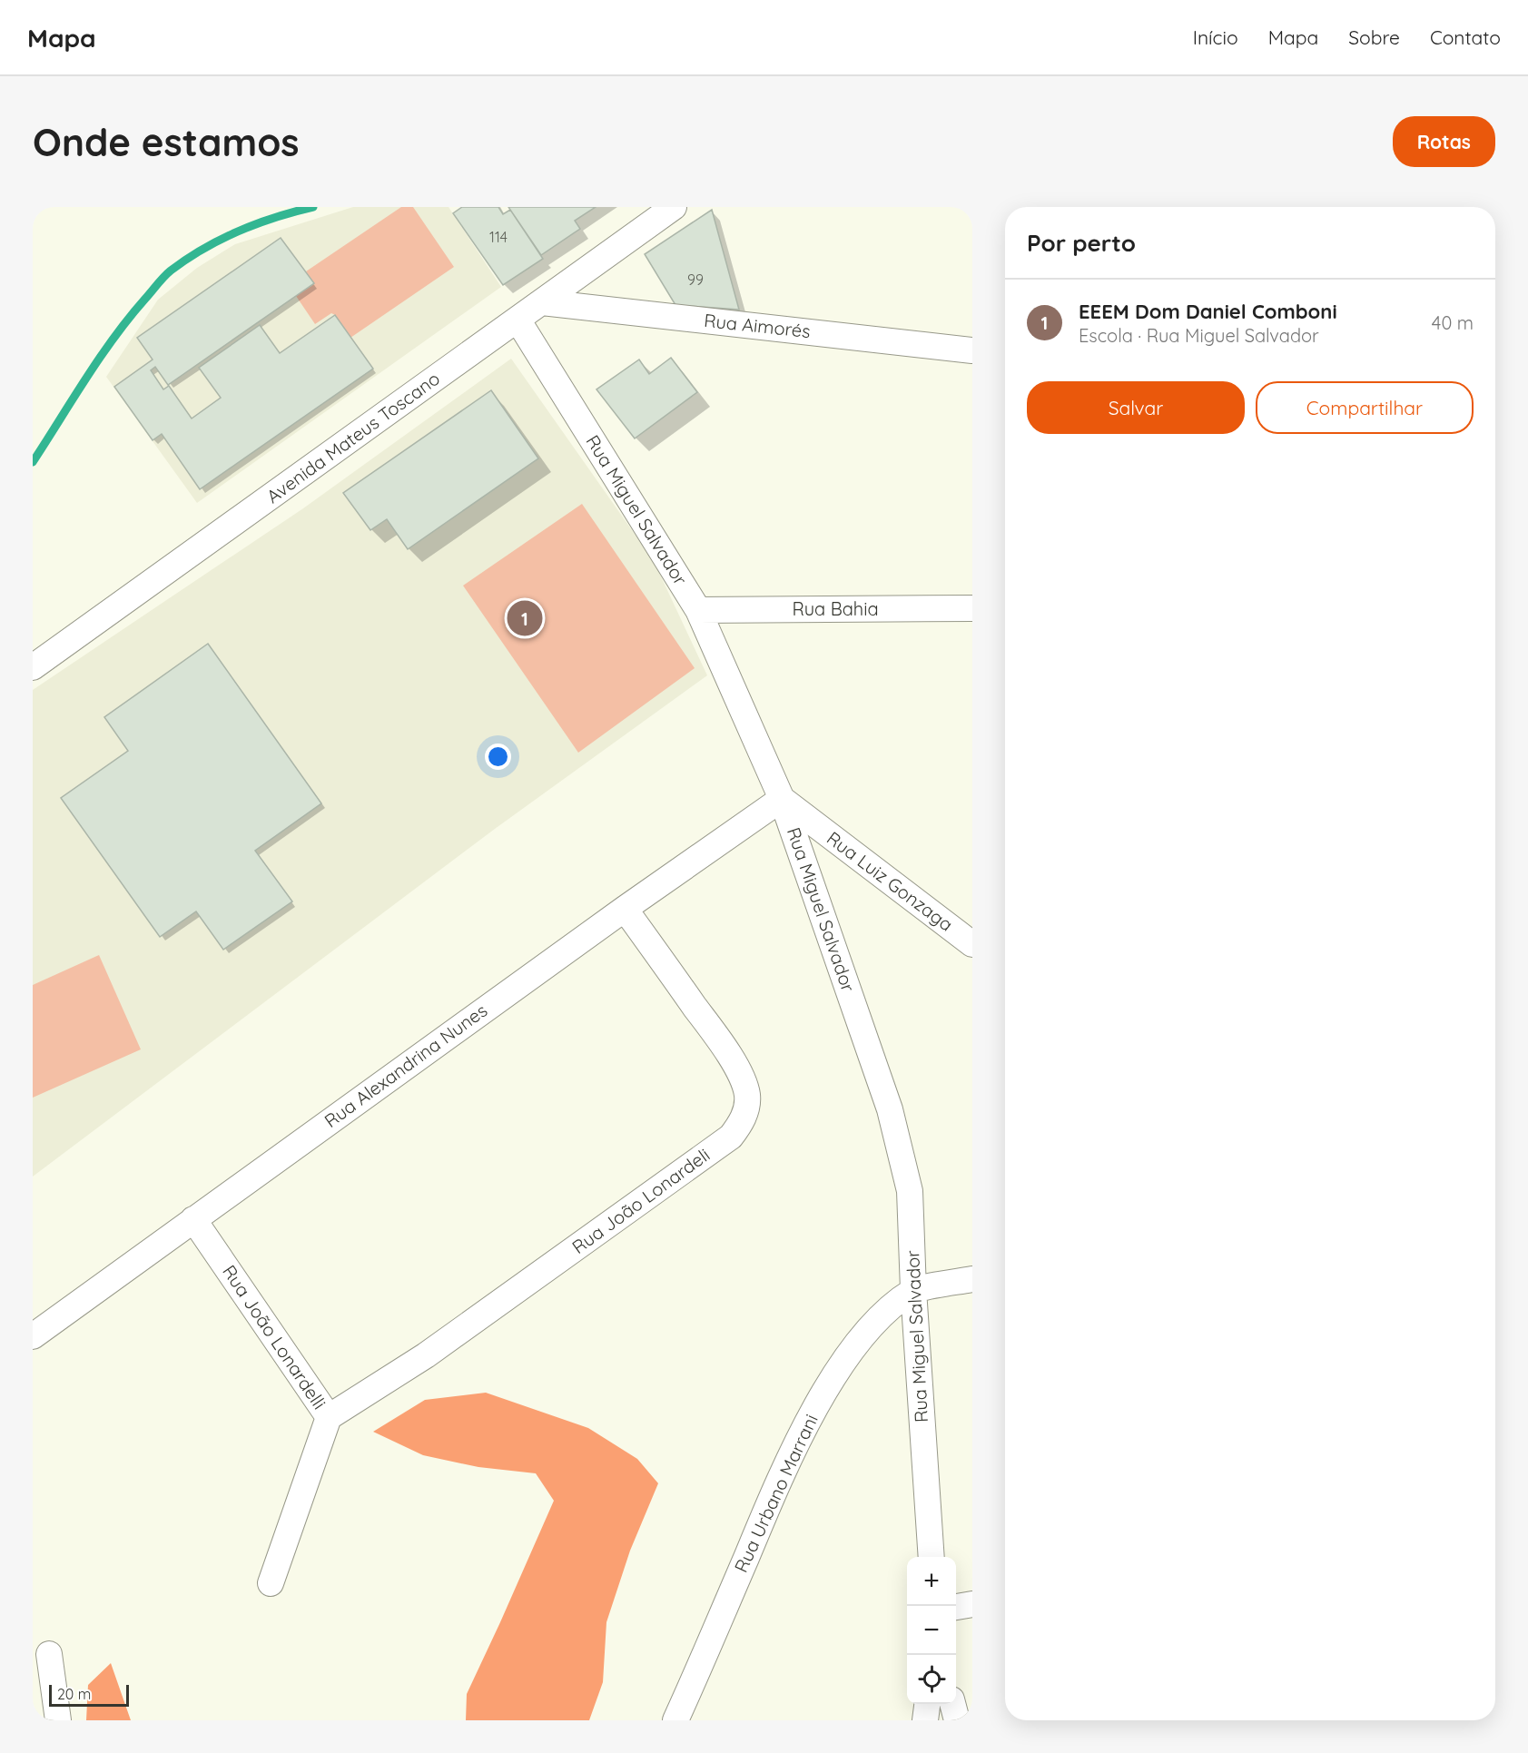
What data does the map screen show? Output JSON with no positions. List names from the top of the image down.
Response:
{
  "streets": {
    "street": [
      "Rua Aimorés",
      "Avenida Mateus Toscano",
      "Rua Miguel Salvador",
      "Rua Bahia",
      "Rua Luiz Gonzaga",
      "Rua Alexandrina Nunes",
      "Rua João Lonardeli",
      "Rua João Lonardelli",
      "Rua Urbano Marrani"
    ]
  },
  "crossings": [
    ["Rua Aimorés", "Avenida Mateus Toscano"],
    ["Avenida Mateus Toscano", "Rua Miguel Salvador"],
    ["Rua Miguel Salvador", "Rua Bahia"],
    ["Rua Miguel Salvador", "Rua Luiz Gonzaga"],
    ["Rua Miguel Salvador", "Rua Alexandrina Nunes"],
    ["Rua Miguel Salvador", "Rua Urbano Marrani"],
    ["Rua Luiz Gonzaga", "Rua Alexandrina Nunes"],
    ["Rua Alexandrina Nunes", "Rua João Lonardeli"],
    ["Rua Alexandrina Nunes", "Rua João Lonardelli"],
    ["Rua João Lonardeli", "Rua João Lonardelli"]
  ],
  "house_numbers": ["114", "99"],
  "scale_bar": "20 m",
  "page": {
    "header": "Mapa",
    "nav": [
      "Início",
      "Mapa",
      "Sobre",
      "Contato"
    ],
    "buttons": [
      "Rotas",
      ["Salvar", "Compartilhar"]
    ],
    "title": "Onde estamos",
    "heading": "Por perto",
    "list": [
      {
        "mark": "1",
        "name": "EEEM Dom Daniel Comboni",
        "note": "Escola · Rua Miguel Salvador",
        "value": "40 m"
      }
    ],
    "pins": "1",
    "map_buttons": ["+", "−"],
    "scale": "20 m"
  }
}
